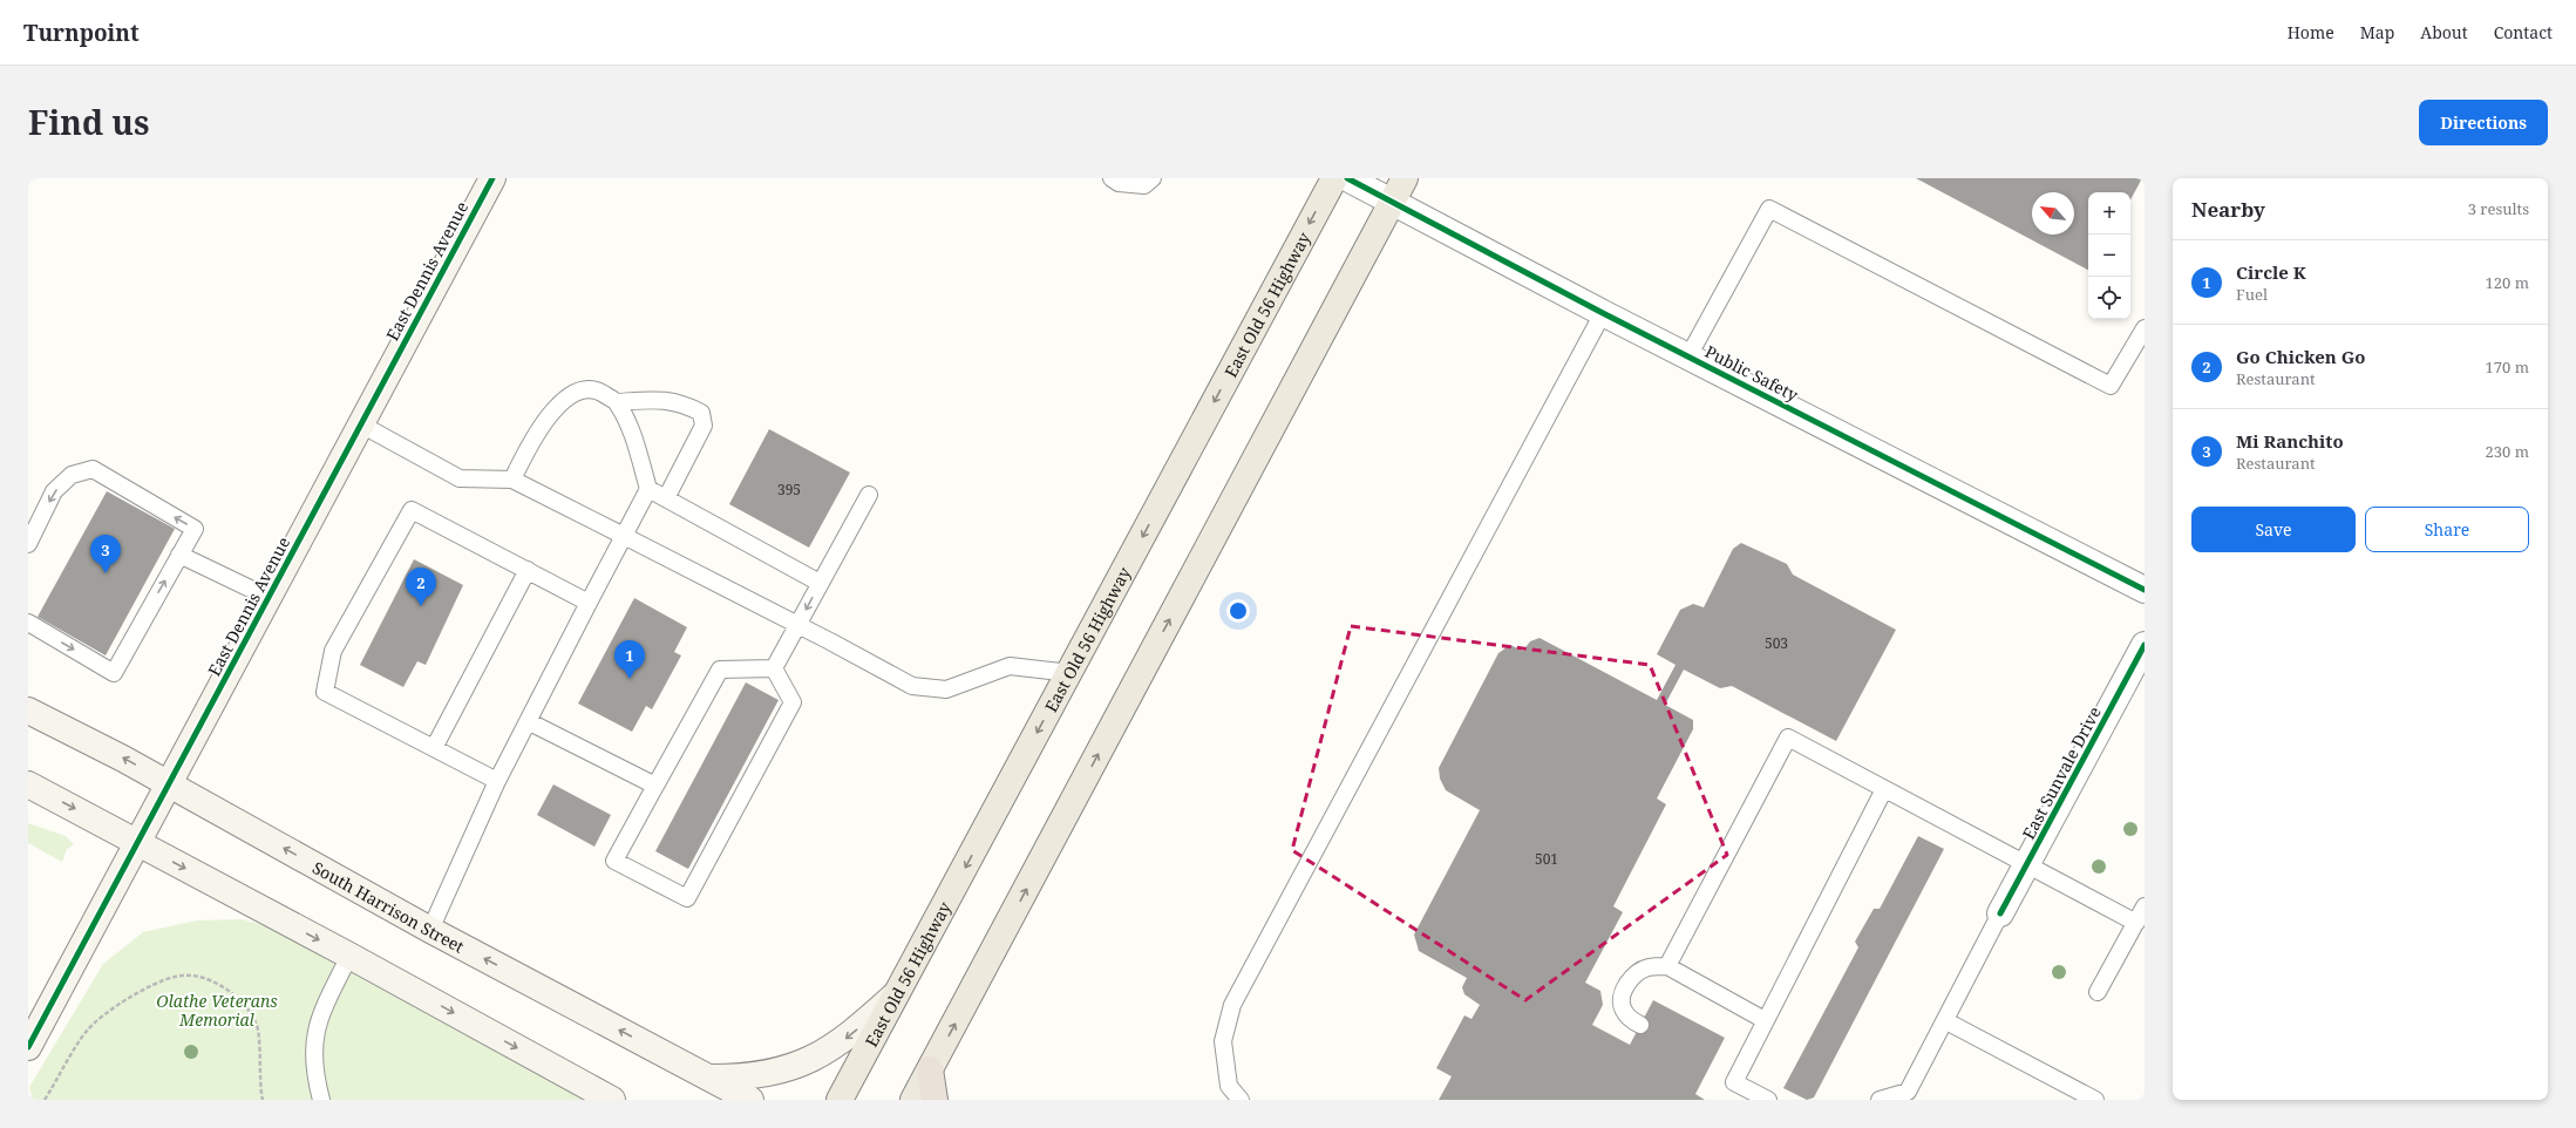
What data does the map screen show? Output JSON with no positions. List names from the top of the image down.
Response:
{
  "streets": {
    "main road": ["East Dennis Avenue", "East Old 56 Highway", "South Harrison Street"],
    "street": ["Public Safety", "East Sunvale Drive"]
  },
  "crossings": [
    ["East Dennis Avenue", "South Harrison Street"]
  ],
  "parks": ["Olathe Veterans Memorial"],
  "house_numbers": ["395", "503", "501"],
  "north": "top left",
  "page": {
    "header": "Turnpoint",
    "nav": [
      "Home",
      "Map",
      "About",
      "Contact"
    ],
    "title": "Find us",
    "buttons": [
      "Directions",
      ["Save", "Share"]
    ],
    "heading": ["Nearby", "3 results"],
    "map_buttons": ["+", "−"],
    "list": [
      {
        "mark": "1",
        "name": "Circle K",
        "note": "Fuel",
        "value": "120 m"
      },
      {
        "mark": "2",
        "name": "Go Chicken Go",
        "note": "Restaurant",
        "value": "170 m"
      },
      {
        "mark": "3",
        "name": "Mi Ranchito",
        "note": "Restaurant",
        "value": "230 m"
      }
    ],
    "pins": ["3", "2", "1"]
  }
}
